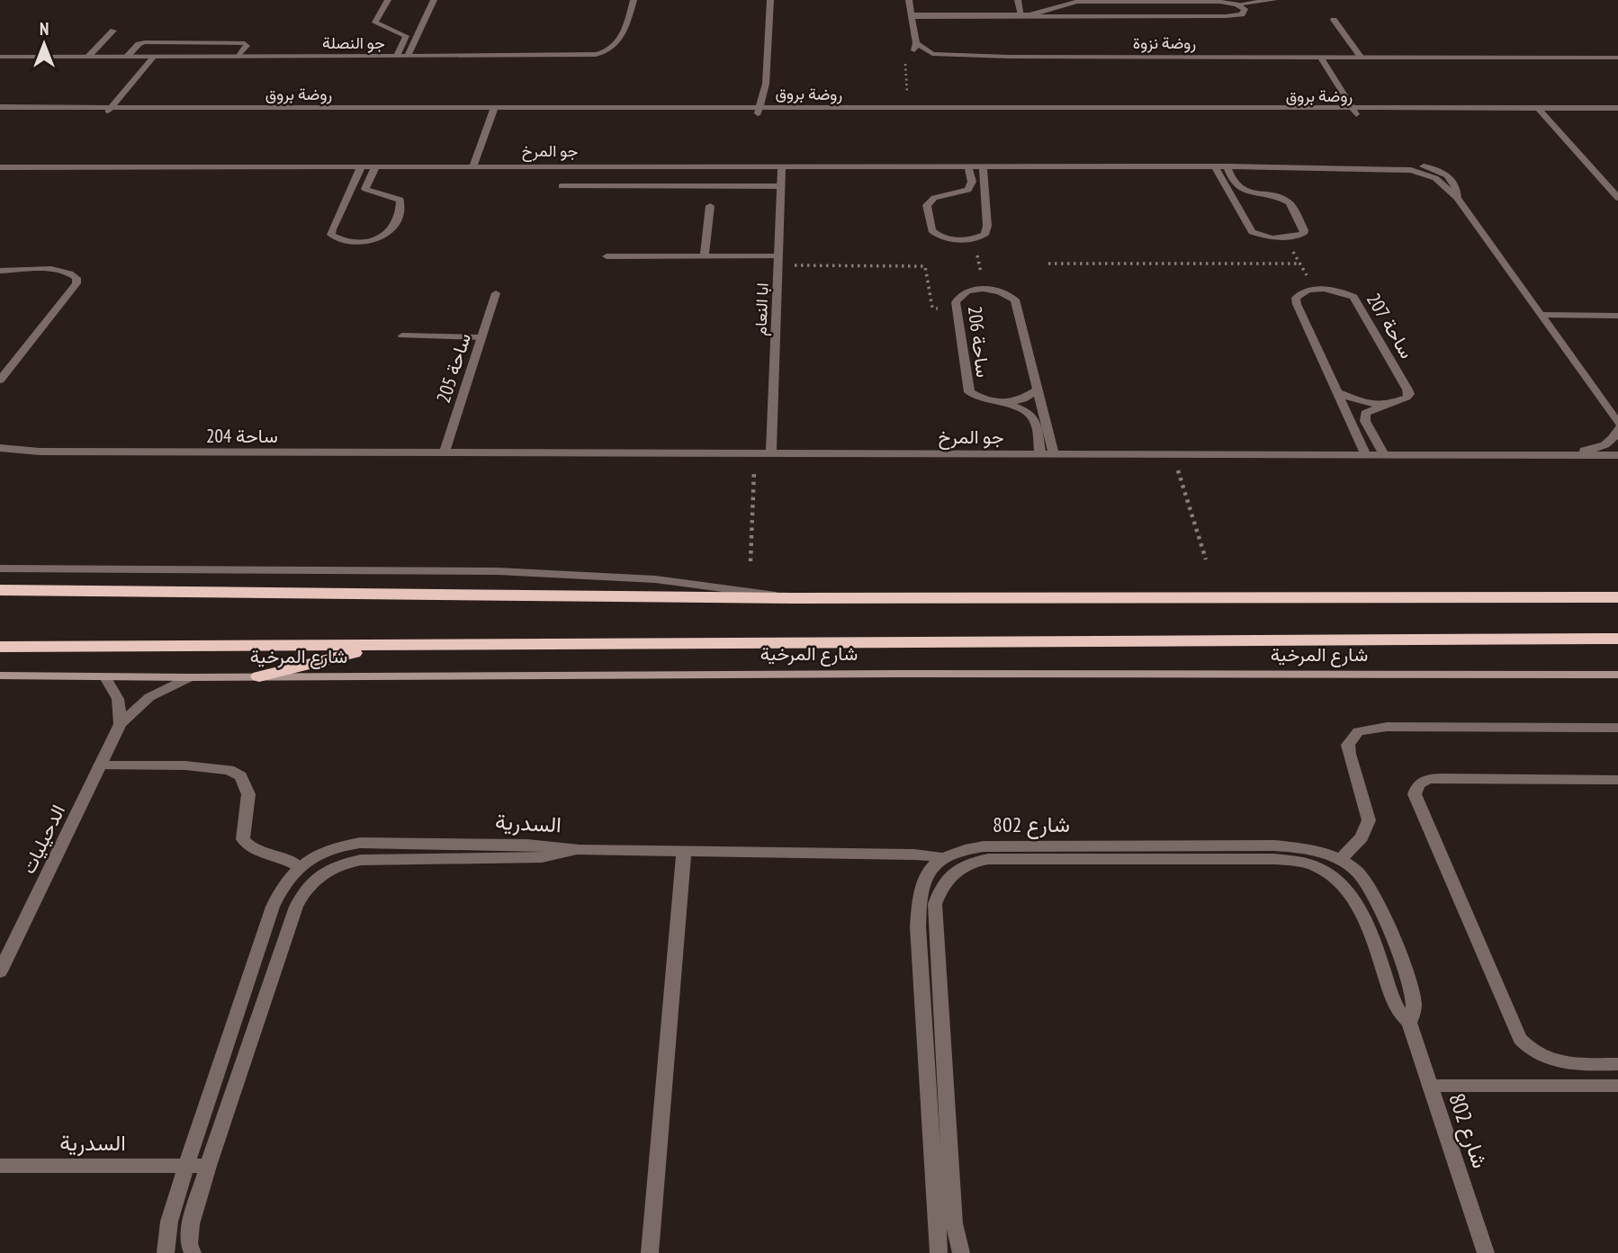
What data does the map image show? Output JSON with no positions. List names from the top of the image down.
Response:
{
  "streets": {
    "highway": ["شارع المرخية"],
    "street": [
      "جو النصلة",
      "روضة نزوة",
      "روضة بروق",
      "جو المرخ",
      "ابا النعام",
      "ساحة 207",
      "ساحة 206",
      "ساحة 205",
      "ساحة 204",
      "السدرية",
      "شارع 802",
      "الدحيليات"
    ]
  },
  "crossings": [
    ["جو المرخ", "ابا النعام"],
    ["جو المرخ", "ساحة 207"],
    ["جو المرخ", "ساحة 206"],
    ["جو المرخ", "ساحة 205"],
    ["جو المرخ", "ساحة 204"],
    ["ساحة 205", "ساحة 204"],
    ["شارع المرخية", "الدحيليات"]
  ],
  "north": "top"
}
